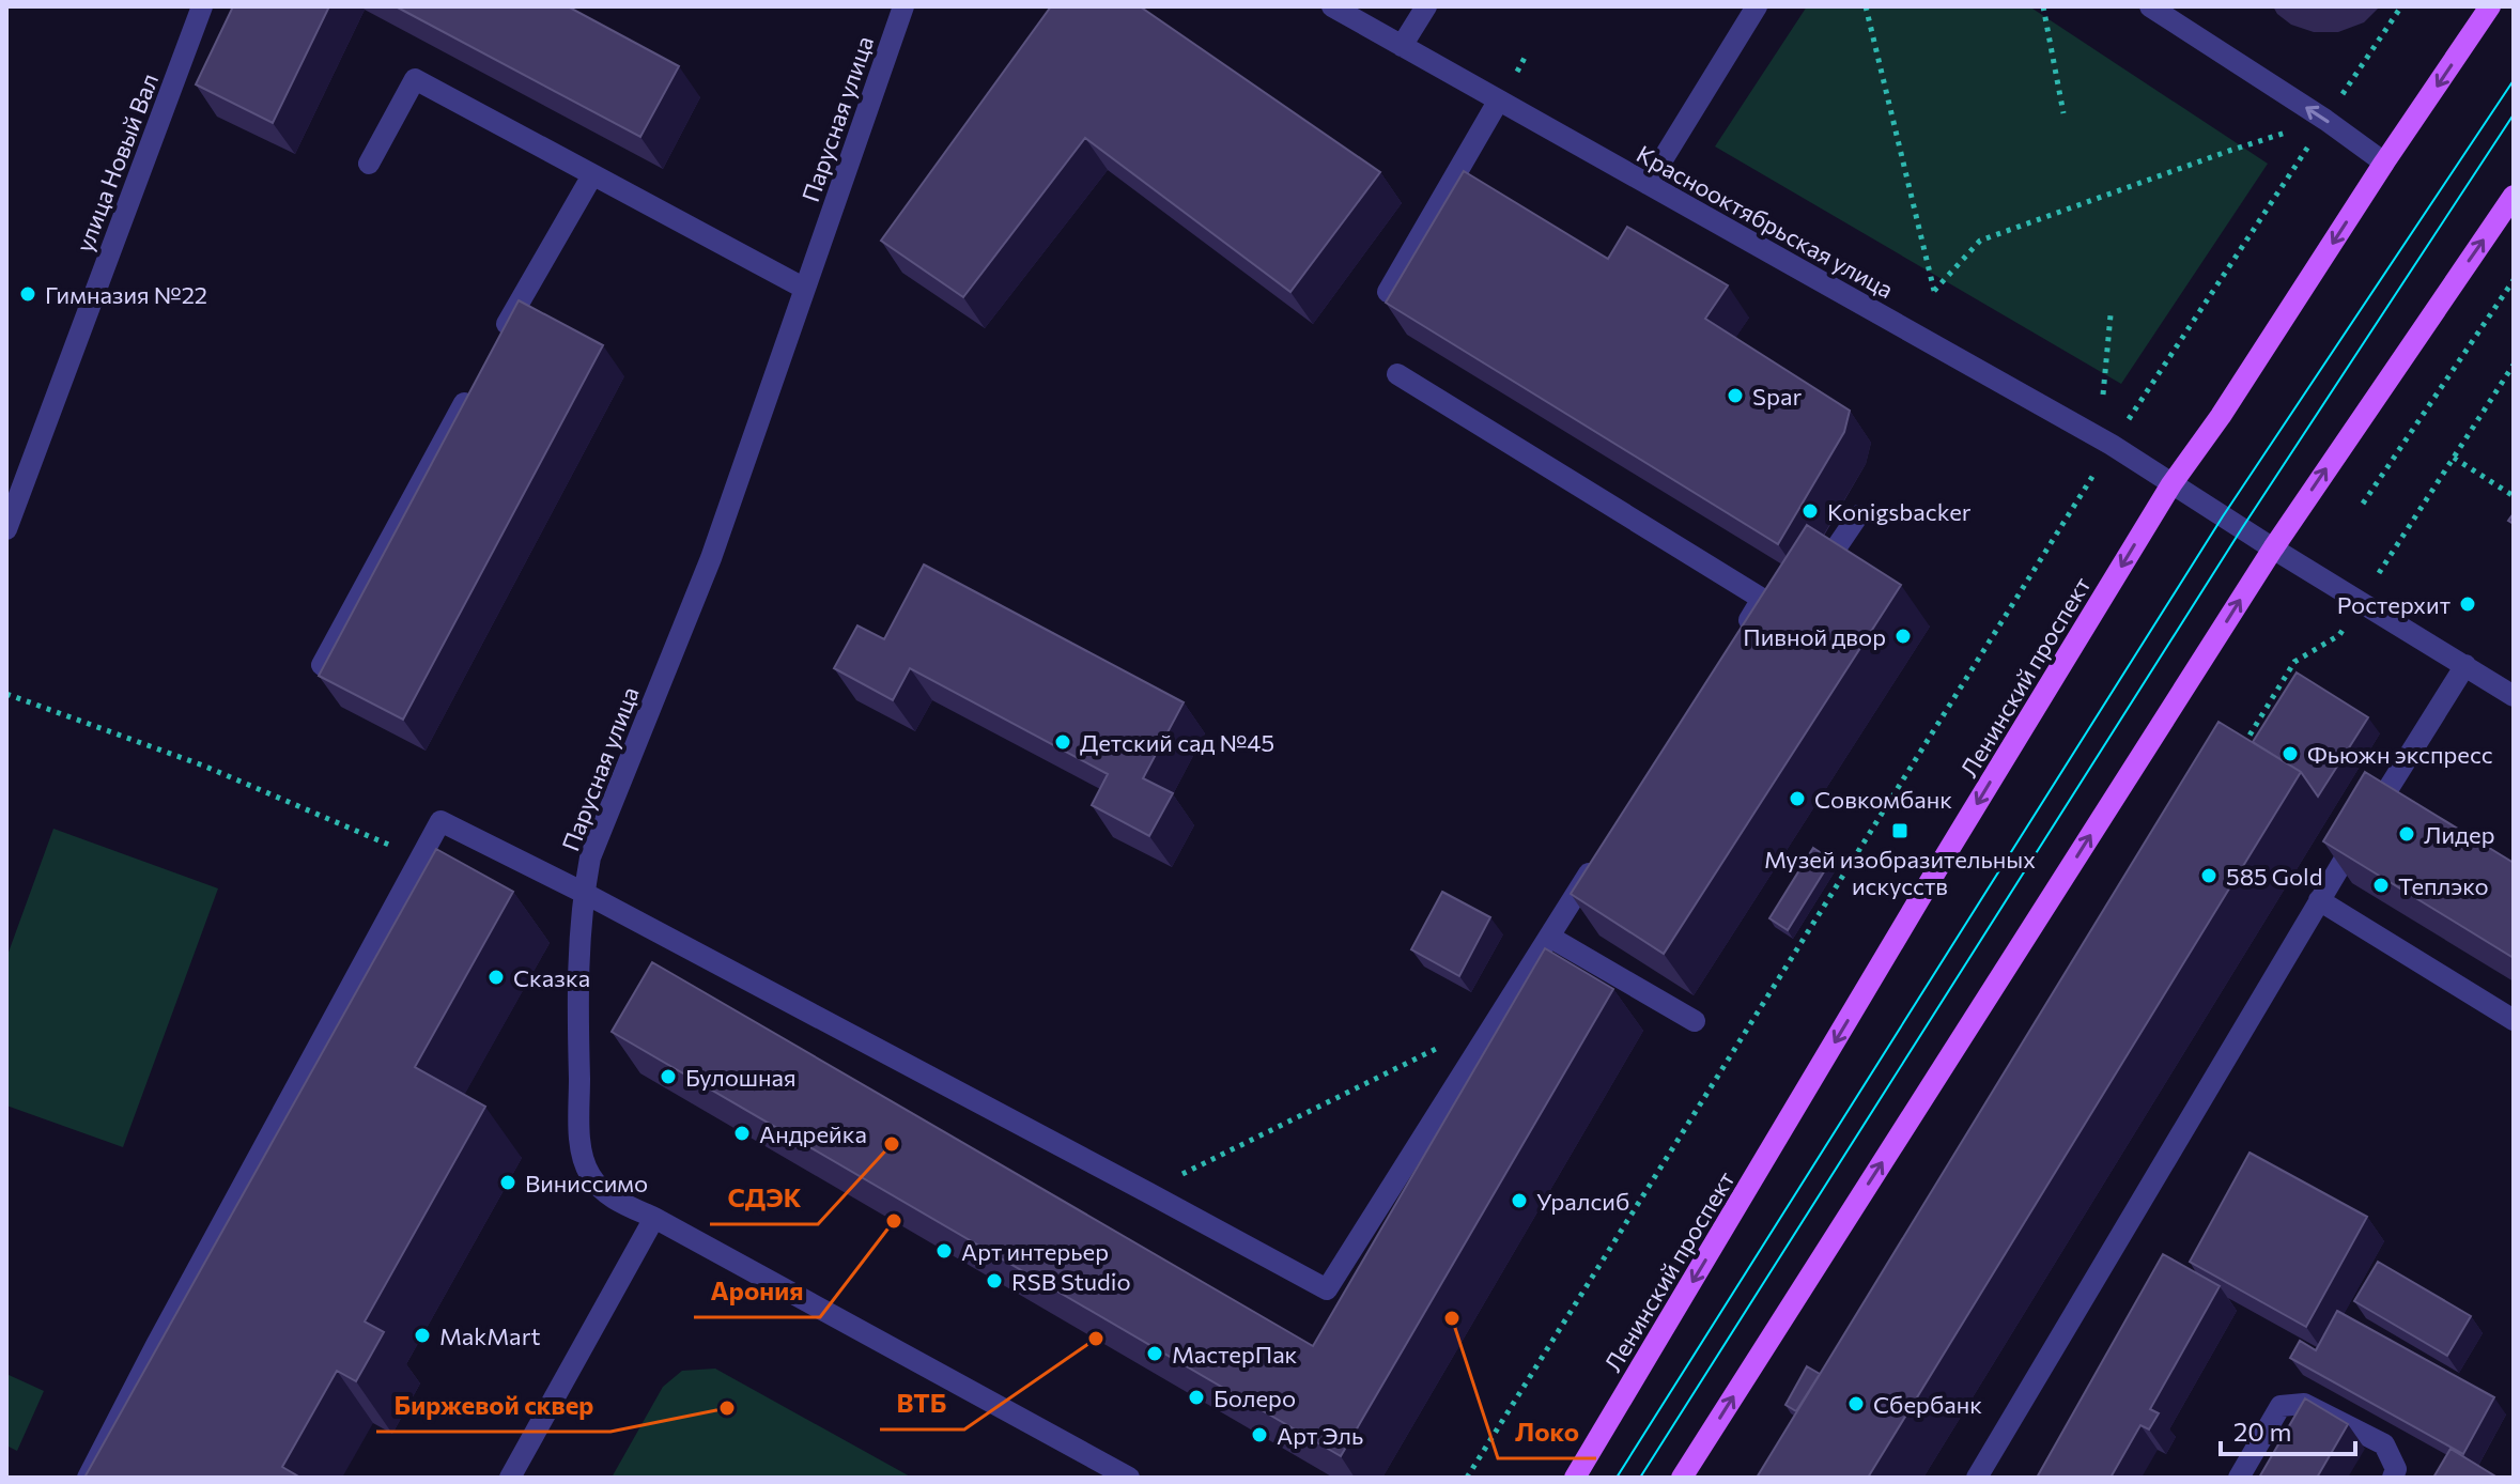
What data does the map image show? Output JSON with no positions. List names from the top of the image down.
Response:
{
  "streets": {
    "main road": ["Ленинский проспект"],
    "street": ["Парусная улица", "улица Новый Вал", "Краснооктябрьская улица"]
  },
  "crossings": [
    ["Краснооктябрьская улица", "Ленинский проспект"]
  ],
  "places": {
    "other": [
      "Гимназия №22",
      "Spar",
      "Konigsbacker",
      "Ростерхит",
      "Пивной двор",
      "Детский сад №45",
      "Фьюжн экспресс",
      "Совкомбанк",
      "Лидер",
      "585 Gold",
      "Теплэко",
      "Сказка",
      "Булошная",
      "Андрейка",
      "СДЭК",
      "Виниссимо",
      "Уралсиб",
      "Арония",
      "Арт интерьер",
      "RSB Studio",
      "Локо",
      "MakMart",
      "ВТБ",
      "МастерПак",
      "Болеро",
      "Сбербанк",
      "Биржевой сквер",
      "Арт Эль"
    ],
    "transit": ["Музей изобразительных искусств"]
  },
  "scale_bar": "20 m"
}
